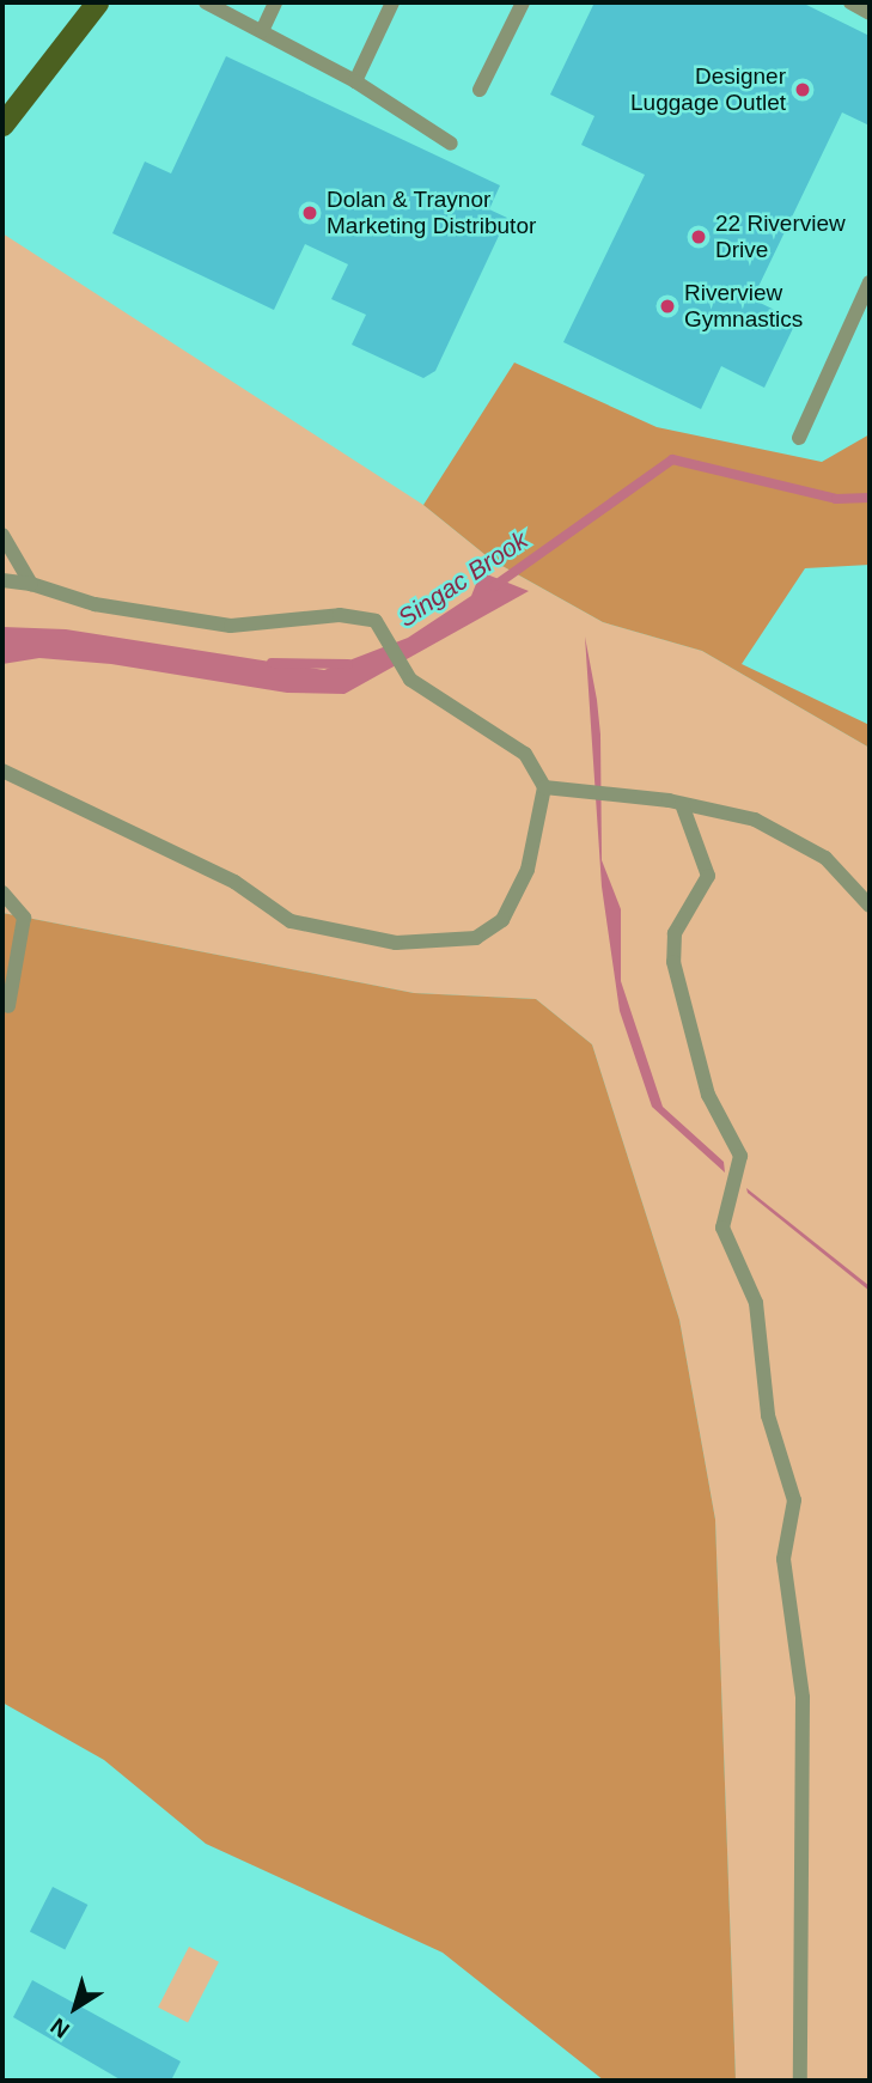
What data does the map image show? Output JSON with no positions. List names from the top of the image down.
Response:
{
  "water": ["Singac Brook"],
  "places": [
    "Designer Luggage Outlet",
    "Dolan & Traynor Marketing Distributor",
    "22 Riverview Drive",
    "Riverview Gymnastics"
  ],
  "north": "bottom left"
}
